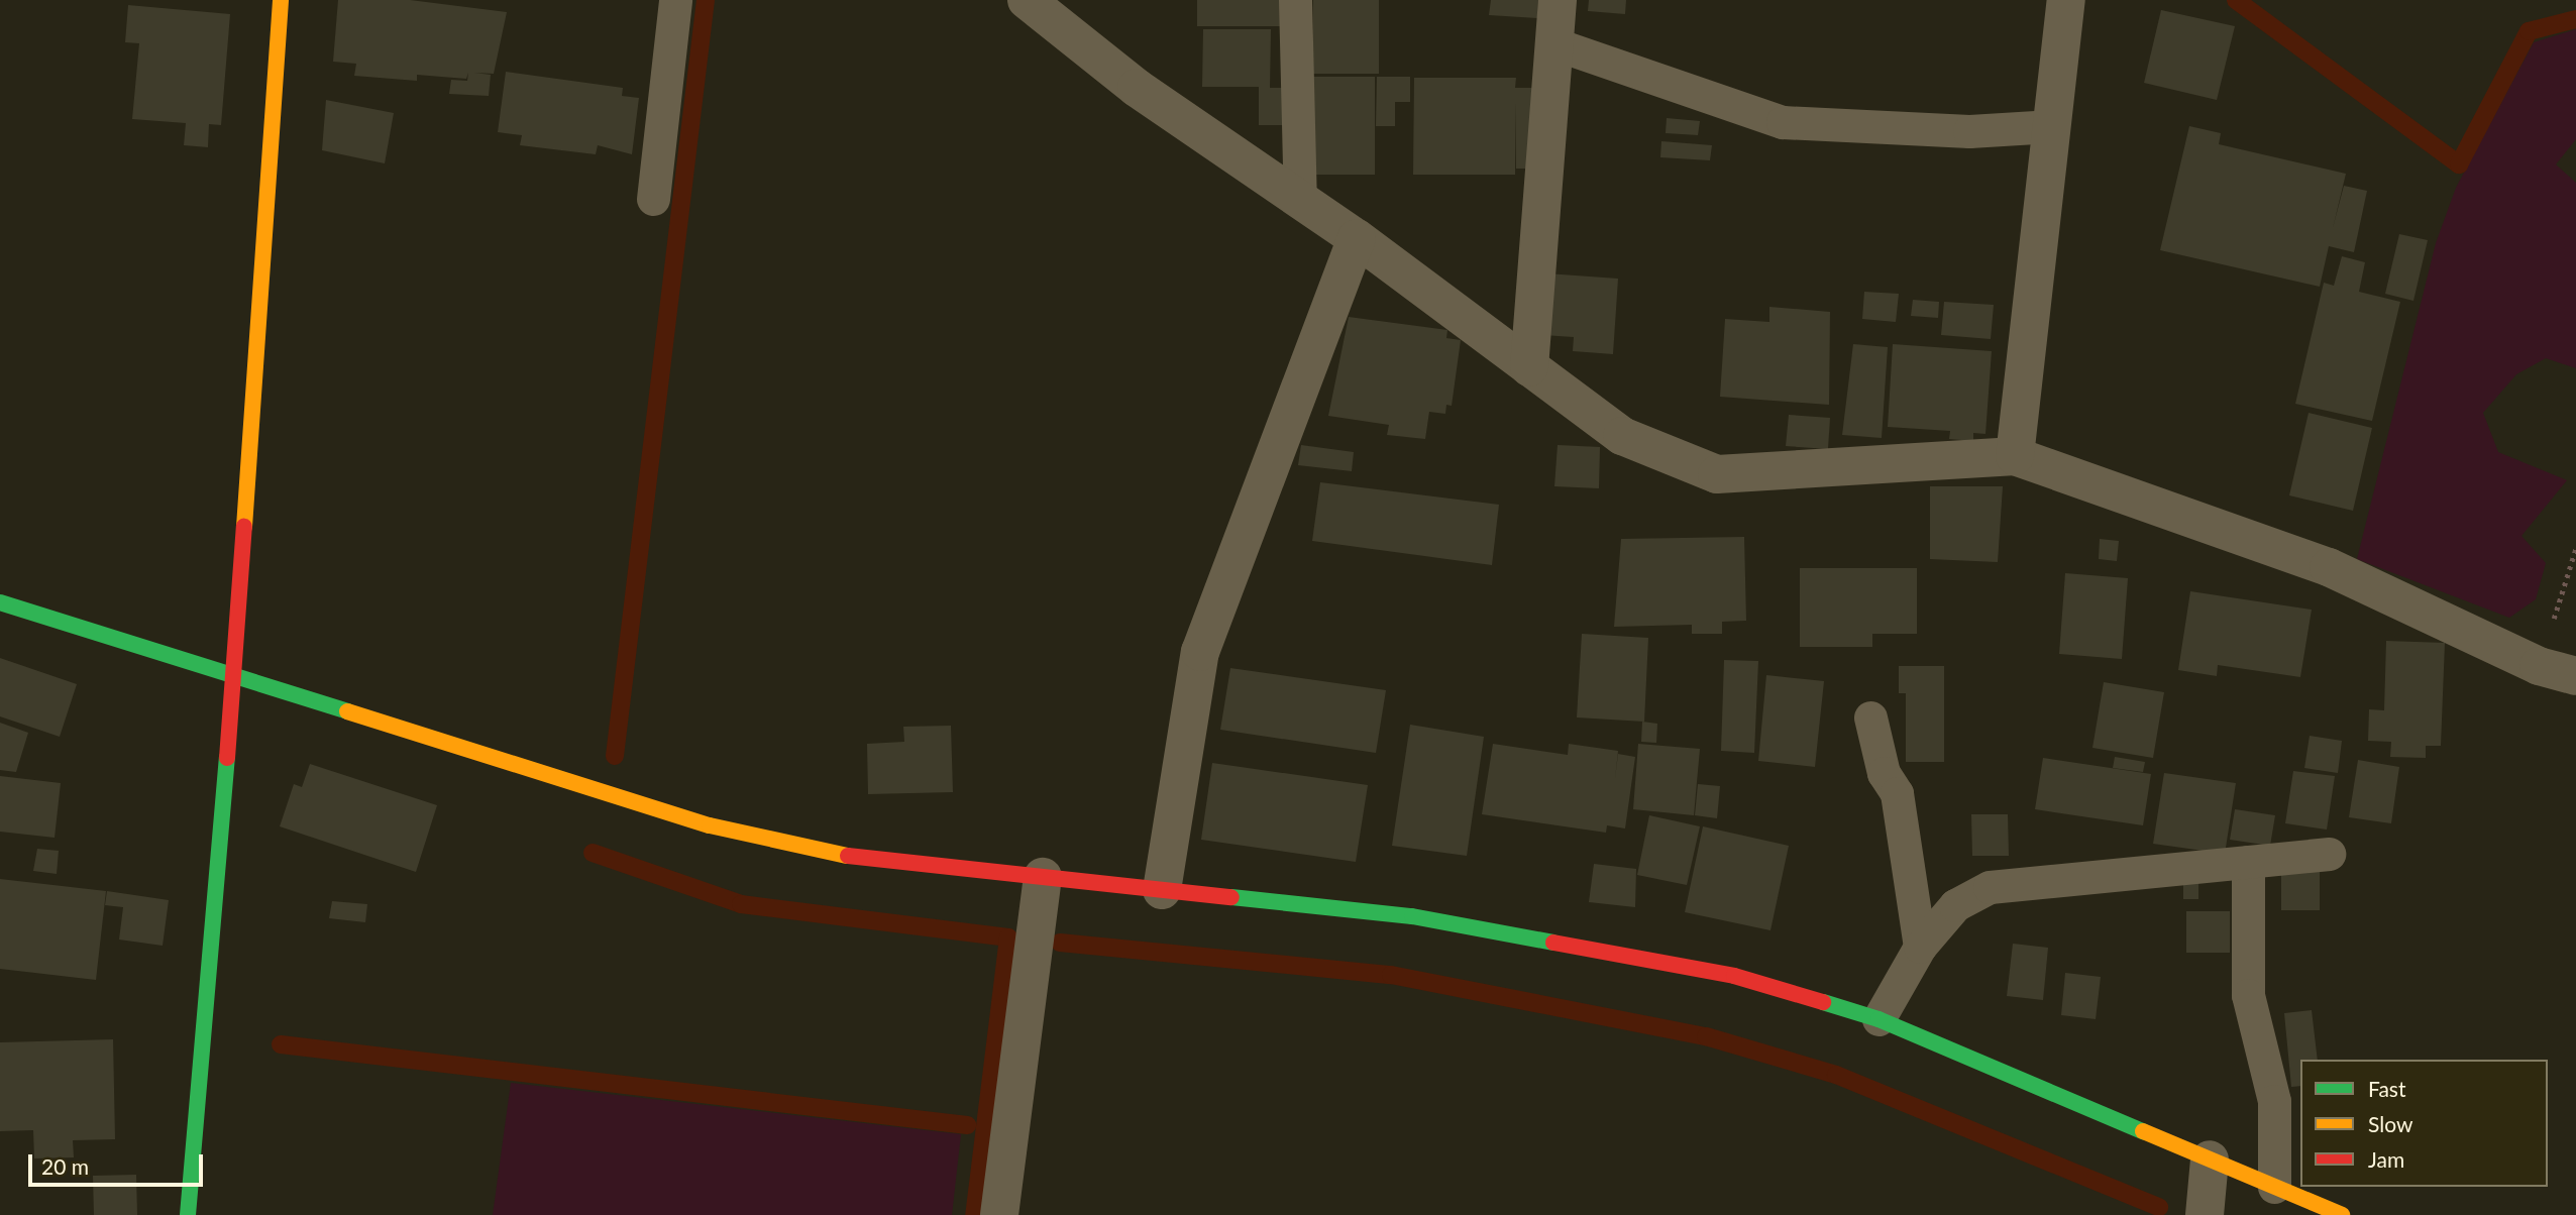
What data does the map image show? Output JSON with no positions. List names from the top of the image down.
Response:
{
  "legend": ["Fast", "Slow", "Jam"],
  "scale_bar": "20 m"
}
